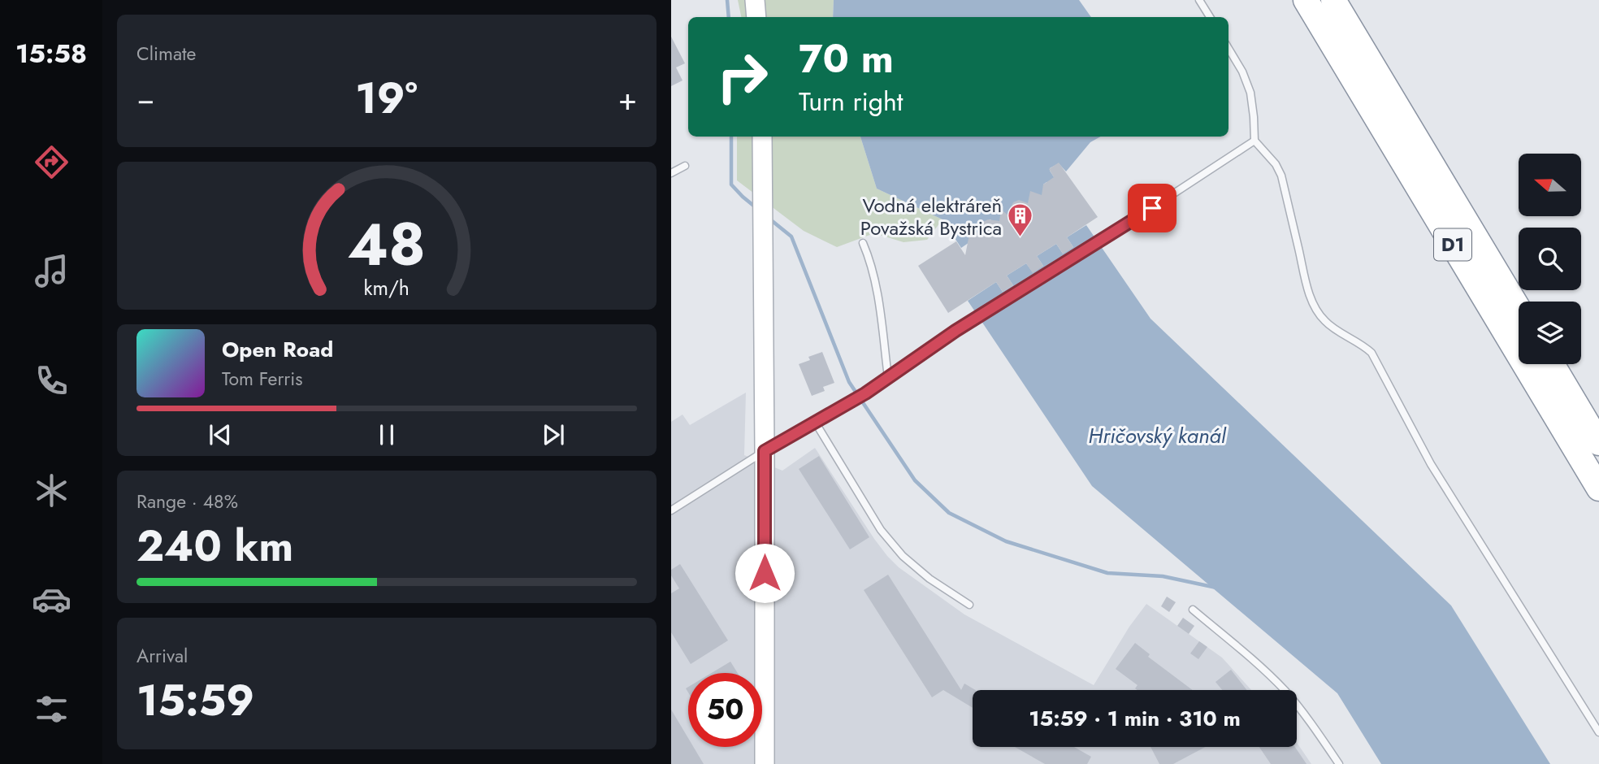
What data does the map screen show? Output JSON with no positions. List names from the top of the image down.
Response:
{
  "streets": {
    "highway": ["D1"]
  },
  "water": ["Hričovský kanál"],
  "places": {
    "building": ["Vodná elektráreň Považská Bystrica"]
  },
  "north": "left",
  "page": {
    "tabs": "15:58",
    "tile": [
      "Climate",
      ["Range · 48%", "240 km"],
      ["Arrival", "15:59"]
    ],
    "turn": ["70 m", "Turn right"],
    "heat": ["−", "19°", "+"],
    "song": ["Open Road", "Tom Ferris"],
    "limit": "50",
    "trip": "15:59 · 1 min · 310 m",
    "gauge": ["48", "km/h"]
  }
}
